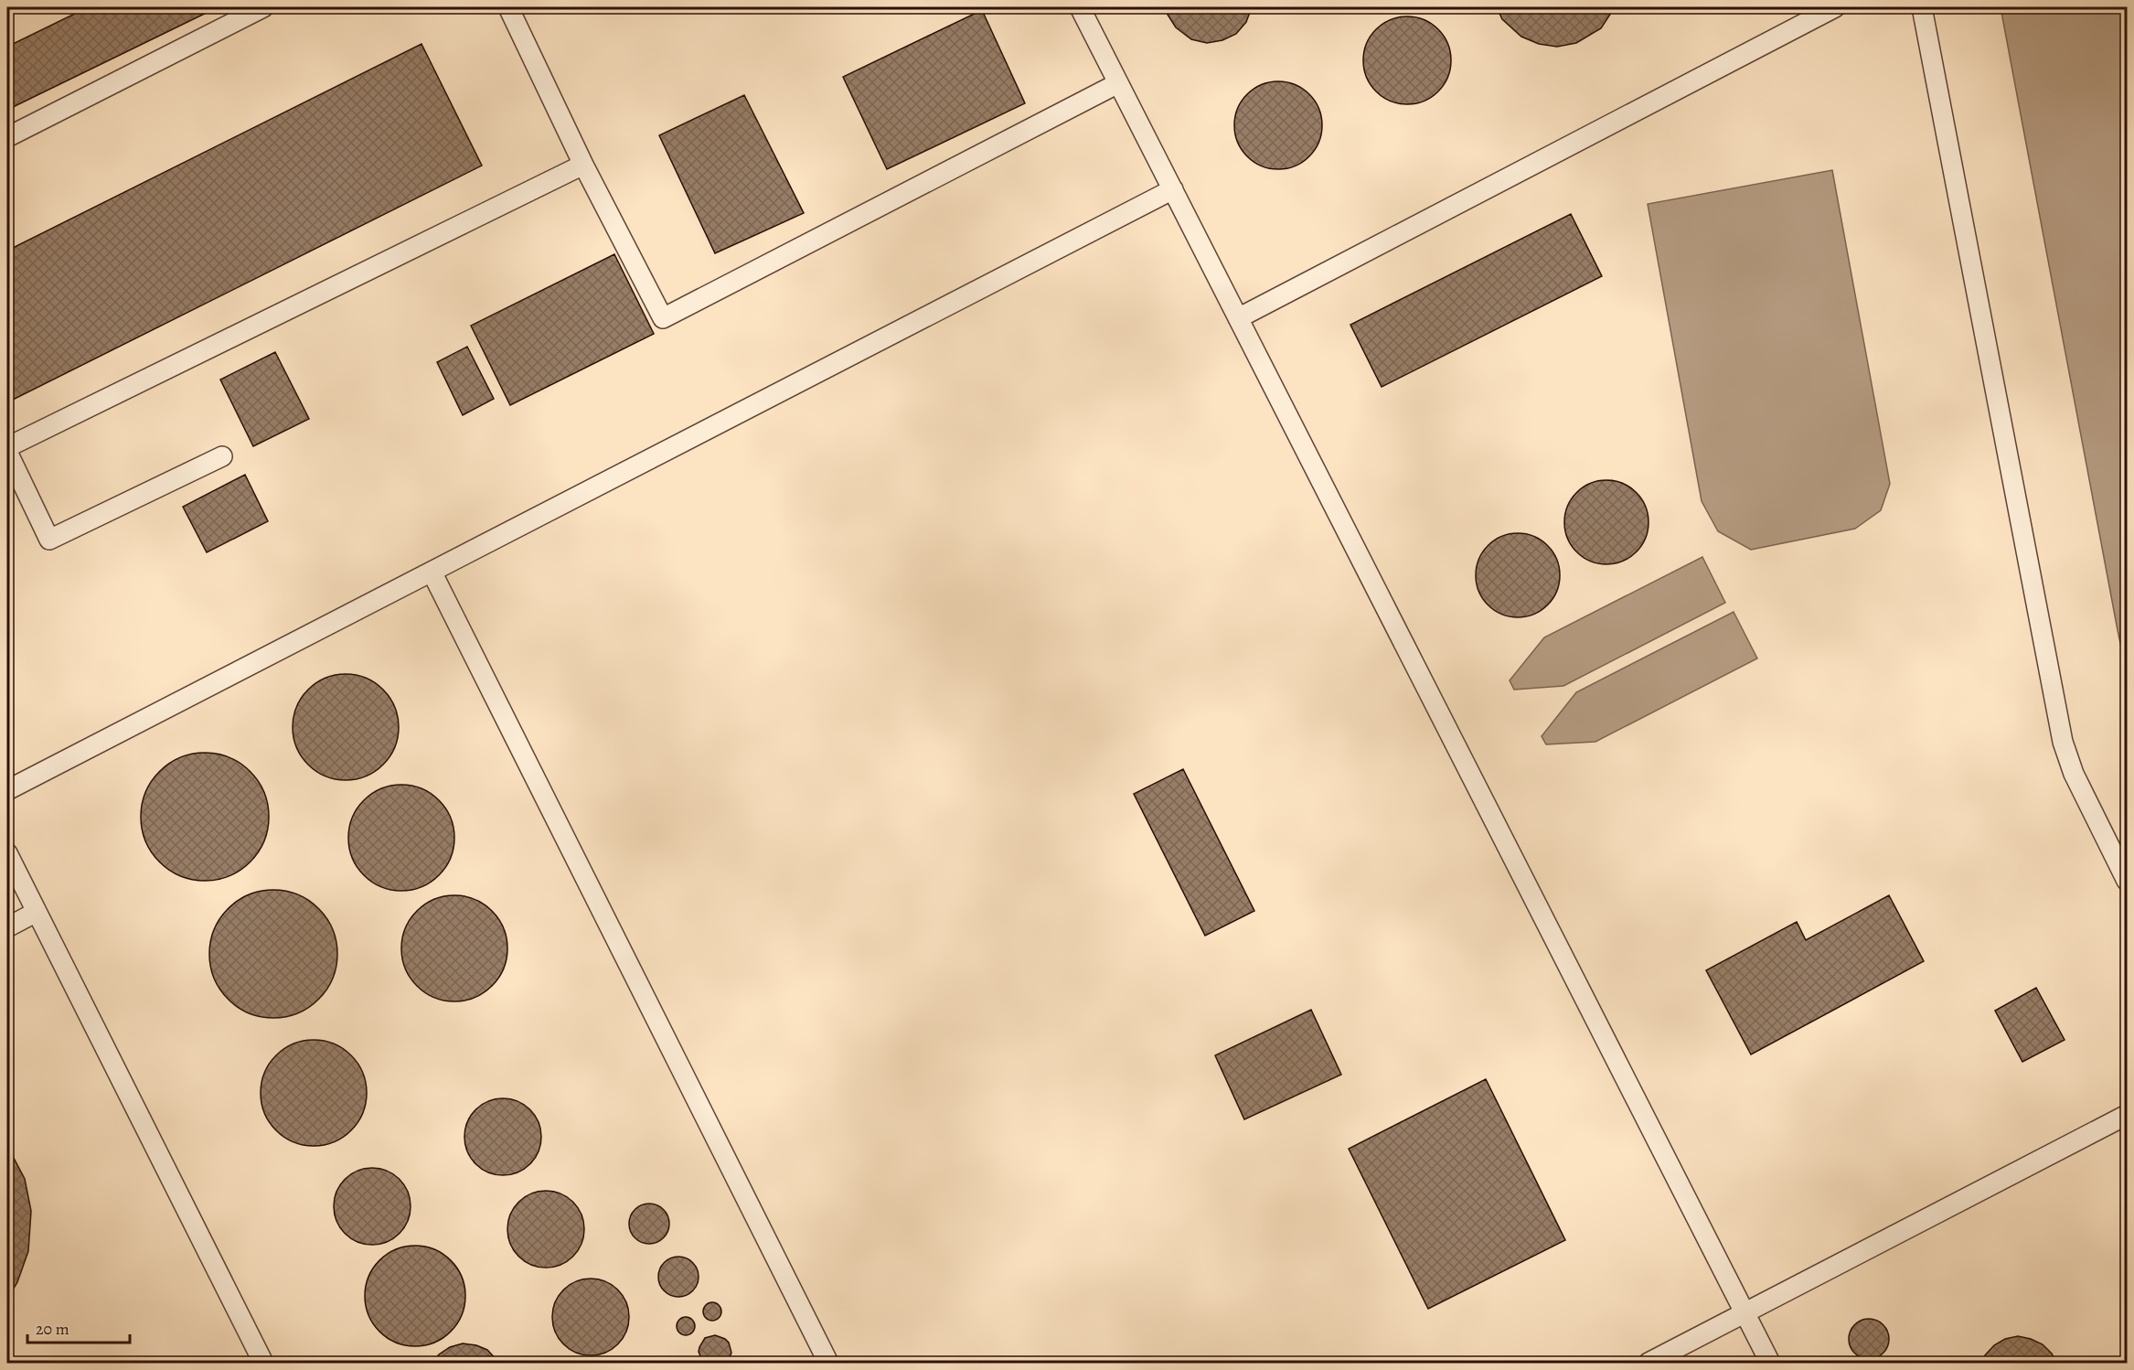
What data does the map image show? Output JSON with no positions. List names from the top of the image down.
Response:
{
  "scale_bar": "20 m"
}
